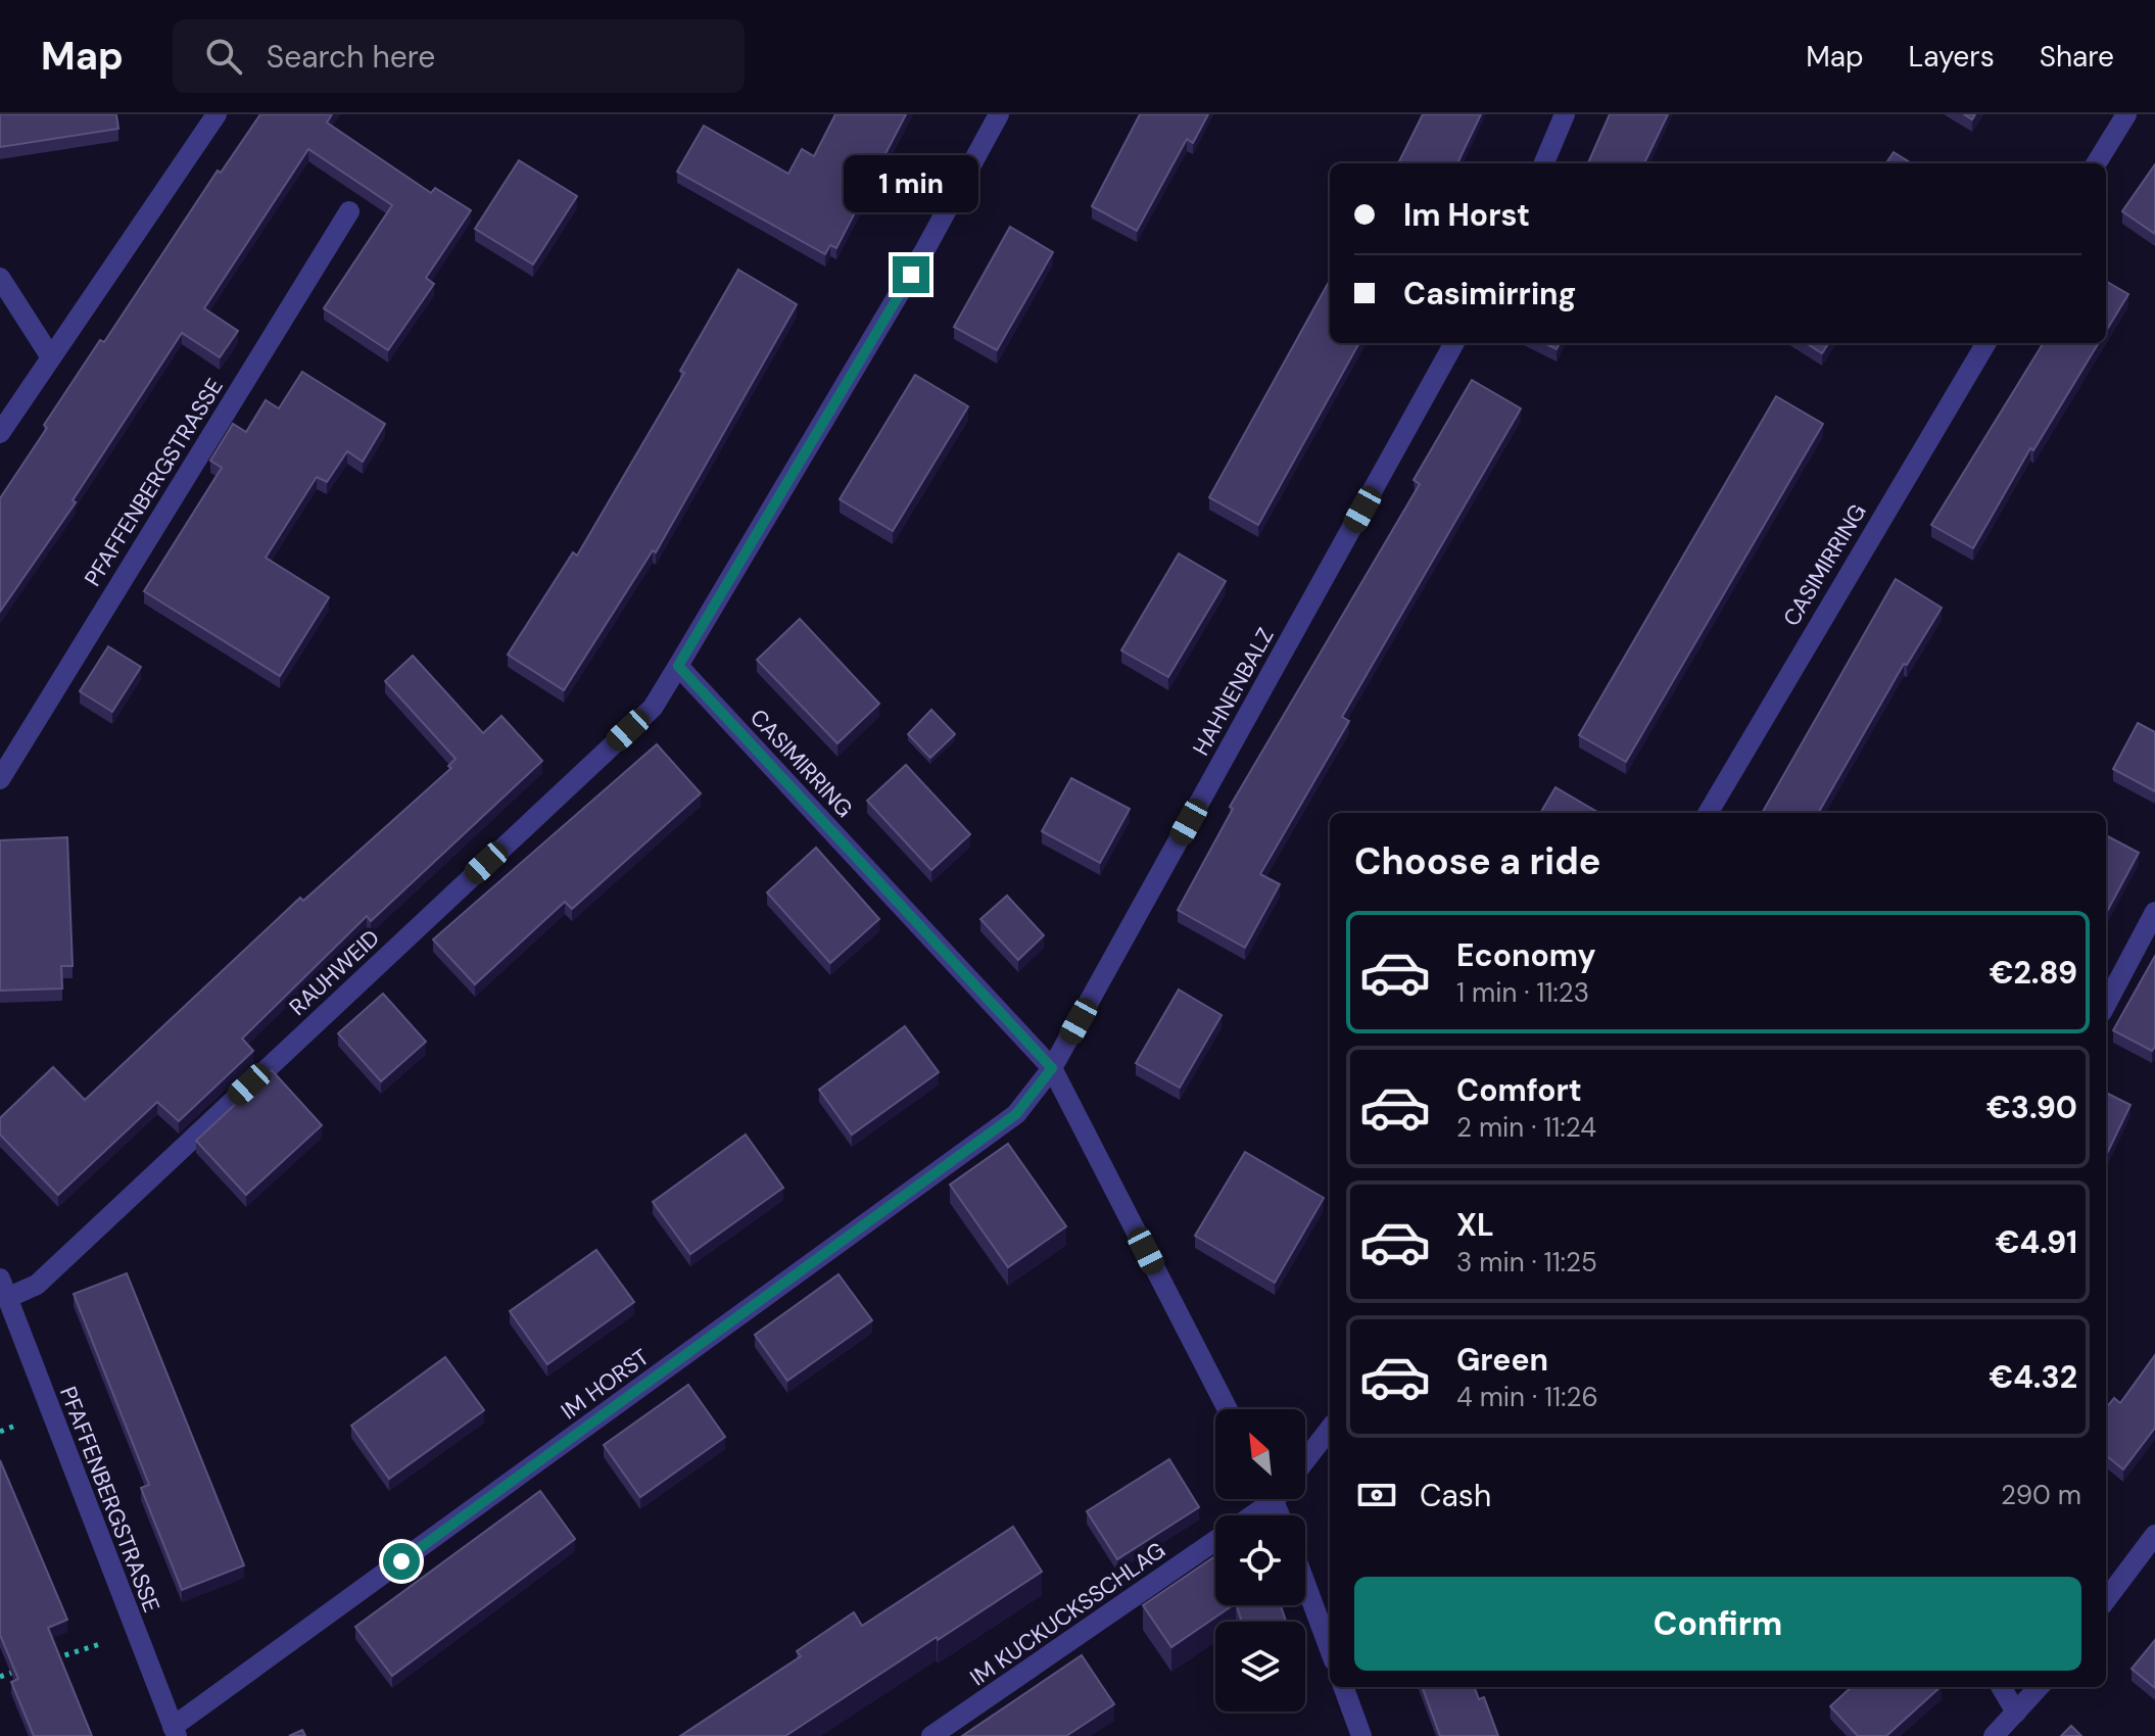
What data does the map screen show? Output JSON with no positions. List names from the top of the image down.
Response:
{
  "streets": {
    "street": [
      "PFAFFENBERGSTRASSE",
      "CASIMIRRING",
      "HAHNENBALZ",
      "RAUHWEID",
      "IM HORST",
      "IM KUCKUCKSSCHLAG"
    ]
  },
  "crossings": [
    ["PFAFFENBERGSTRASSE", "RAUHWEID"],
    ["PFAFFENBERGSTRASSE", "IM HORST"],
    ["CASIMIRRING", "HAHNENBALZ"],
    ["CASIMIRRING", "RAUHWEID"],
    ["CASIMIRRING", "IM HORST"],
    ["HAHNENBALZ", "IM HORST"]
  ],
  "north": "top left",
  "page": {
    "header": "Map",
    "search": "Search here",
    "nav": ["Map", "Layers", "Share"],
    "bubble": "1 min",
    "banner": ["Im Horst", "Casimirring"],
    "heading": "Choose a ride",
    "list": [
      {
        "name": "Economy",
        "note": "1 min · 11:23",
        "value": "€2.89"
      },
      {
        "name": "Comfort",
        "note": "2 min · 11:24",
        "value": "€3.90"
      },
      {
        "name": "XL",
        "note": "3 min · 11:25",
        "value": "€4.91"
      },
      {
        "name": "Green",
        "note": "4 min · 11:26",
        "value": "€4.32"
      }
    ],
    "pay": ["Cash", "290 m"],
    "buttons": "Confirm"
  }
}
